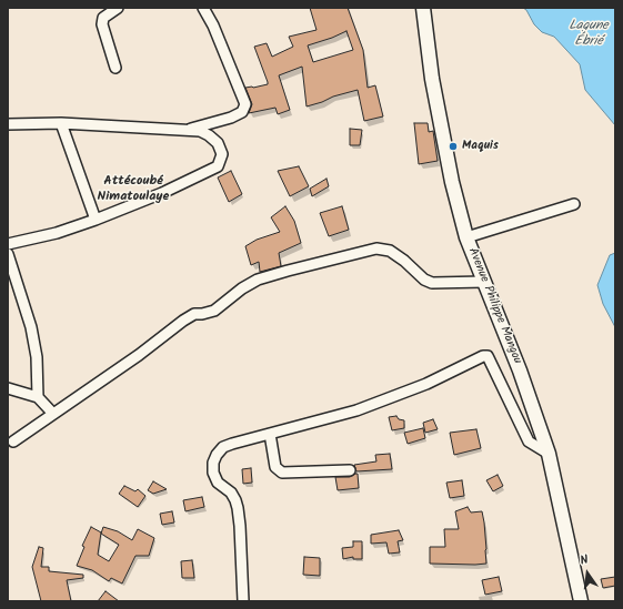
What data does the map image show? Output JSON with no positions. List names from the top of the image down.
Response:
{
  "streets": {
    "street": ["Avenue Philippe Mangou"]
  },
  "districts": ["Attécoubé Nimatoulaye"],
  "water": ["Lagune Ébrié"],
  "places": ["Maquis"],
  "north": "top"
}
